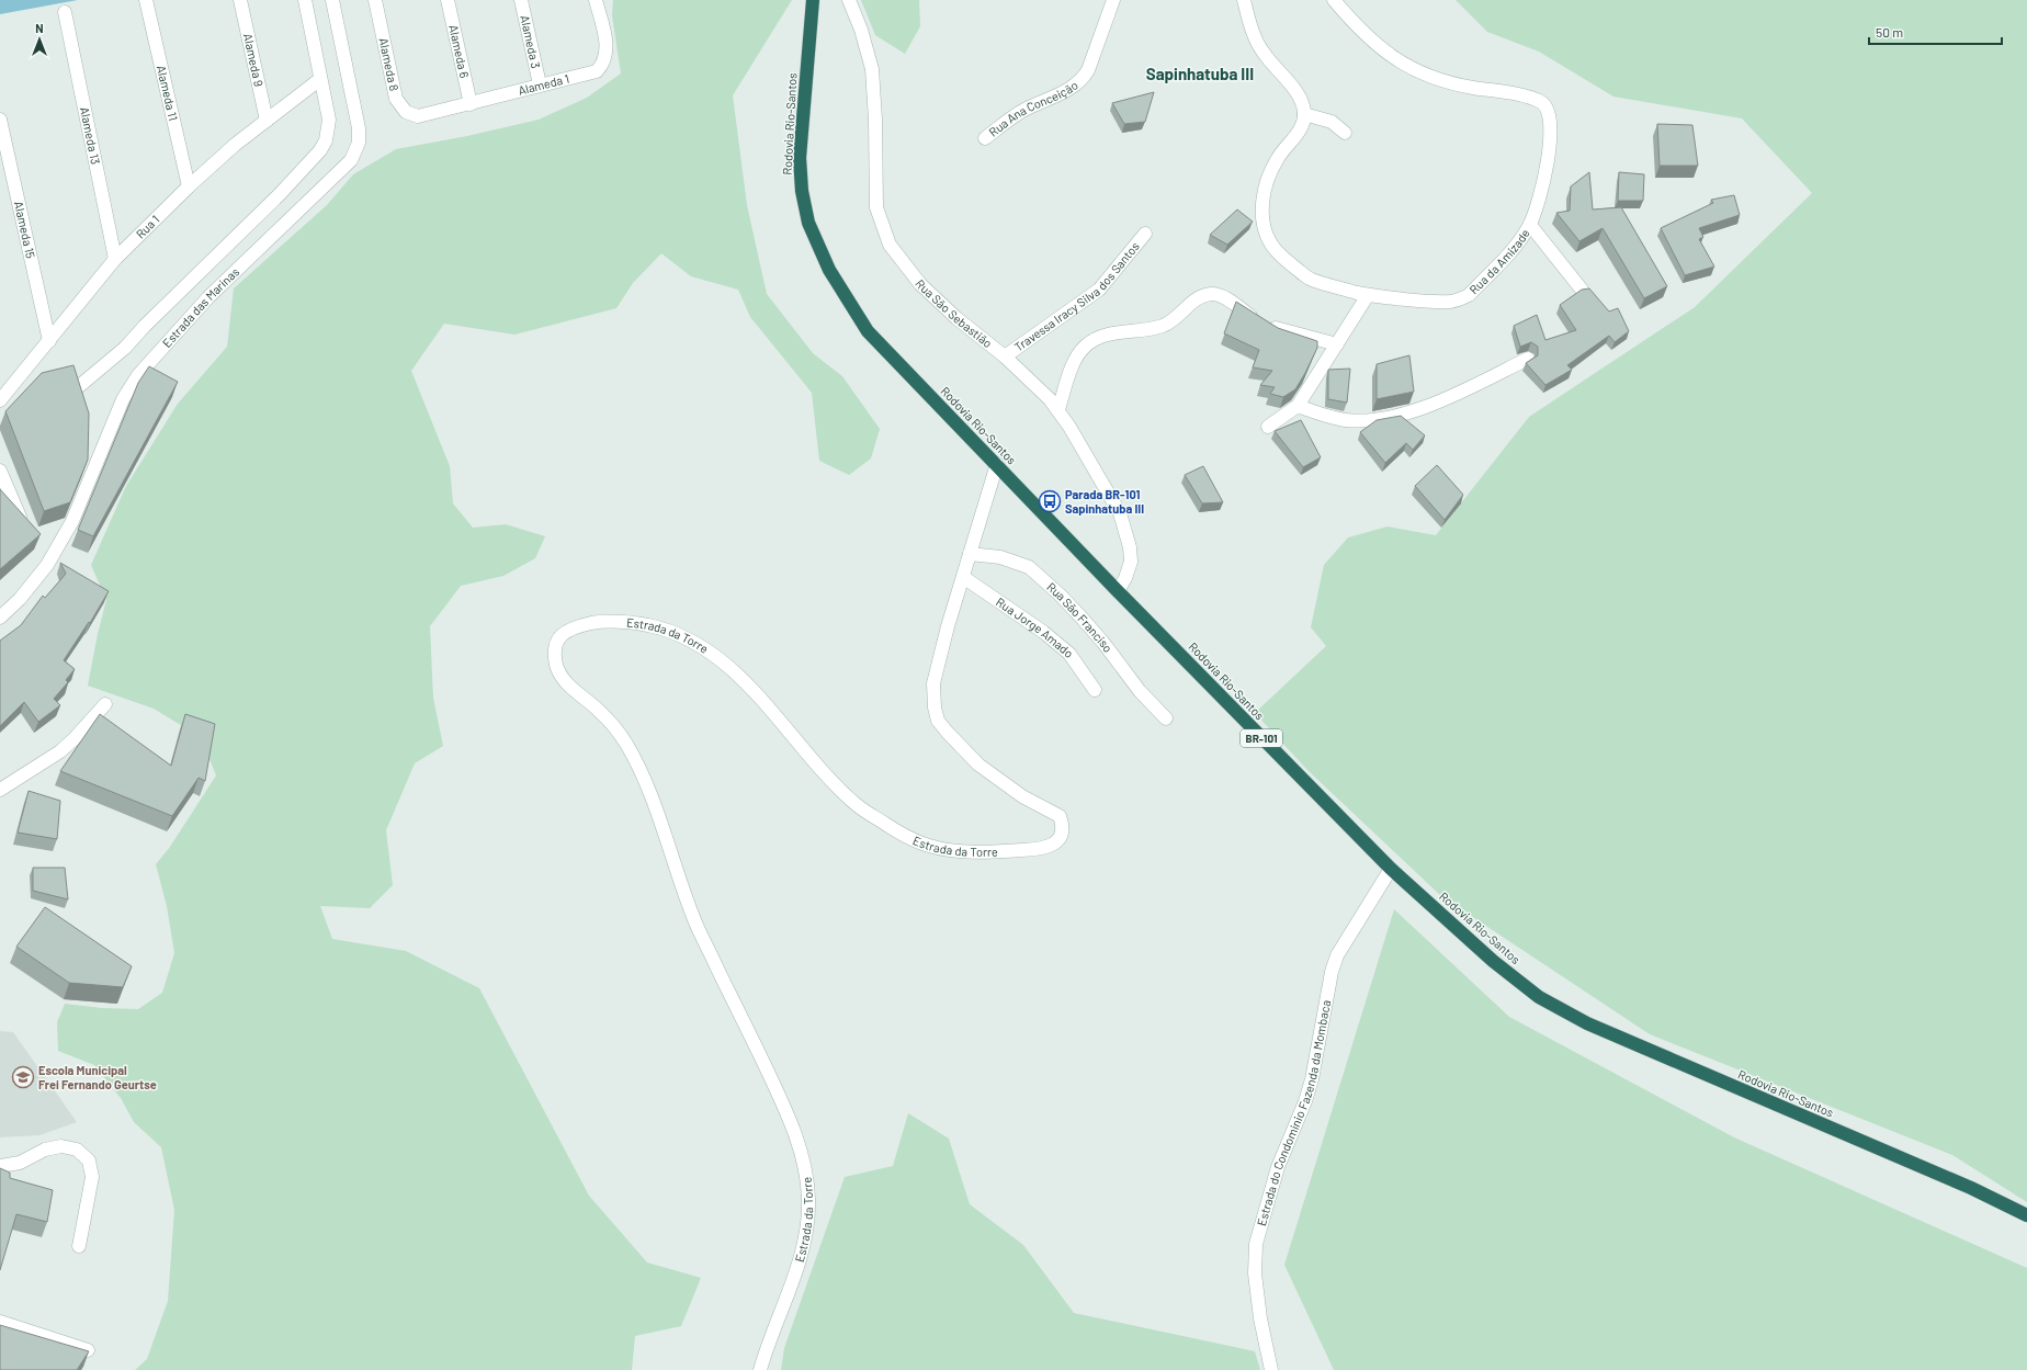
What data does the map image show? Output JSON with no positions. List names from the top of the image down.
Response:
{
  "streets": {
    "highway": ["Rodovia Rio-Santos", "BR-101"],
    "street": [
      "Alameda 3",
      "Alameda 6",
      "Alameda 9",
      "Alameda 8",
      "Alameda 1",
      "Alameda 11",
      "Rua Ana Conceição",
      "Alameda 13",
      "Rua 1",
      "Alameda 15",
      "Rua da Amizade",
      "Travessa Iracy Silva dos Santos",
      "Estrada das Marinas",
      "Rua São Sebastião",
      "Rua São Franciso",
      "Rua Jorge Amado",
      "Estrada da Torre",
      "Estrada do Condominio Fazenda da Mombaca"
    ]
  },
  "crossings": [
    ["Alameda 3", "Alameda 1"],
    ["Alameda 6", "Alameda 1"],
    ["Alameda 9", "Rua 1"],
    ["Alameda 8", "Alameda 1"],
    ["Alameda 11", "Rua 1"],
    ["Rodovia Rio-Santos", "Rua São Sebastião"],
    ["Rodovia Rio-Santos", "Estrada da Torre"],
    ["Rodovia Rio-Santos", "Estrada do Condominio Fazenda da Mombaca"],
    ["Alameda 13", "Rua 1"],
    ["Rua 1", "Alameda 15"],
    ["Travessa Iracy Silva dos Santos", "Rua São Sebastião"],
    ["Rua São Franciso", "Estrada da Torre"],
    ["Rua Jorge Amado", "Estrada da Torre"]
  ],
  "districts": ["Sapinhatuba III"],
  "places": {
    "bus stop": ["Parada BR-101 Sapinhatuba III"],
    "school or university": ["Escola Municipal Frei Fernando Geurtse"]
  },
  "scale_bar": "50 m",
  "north": "top"
}
